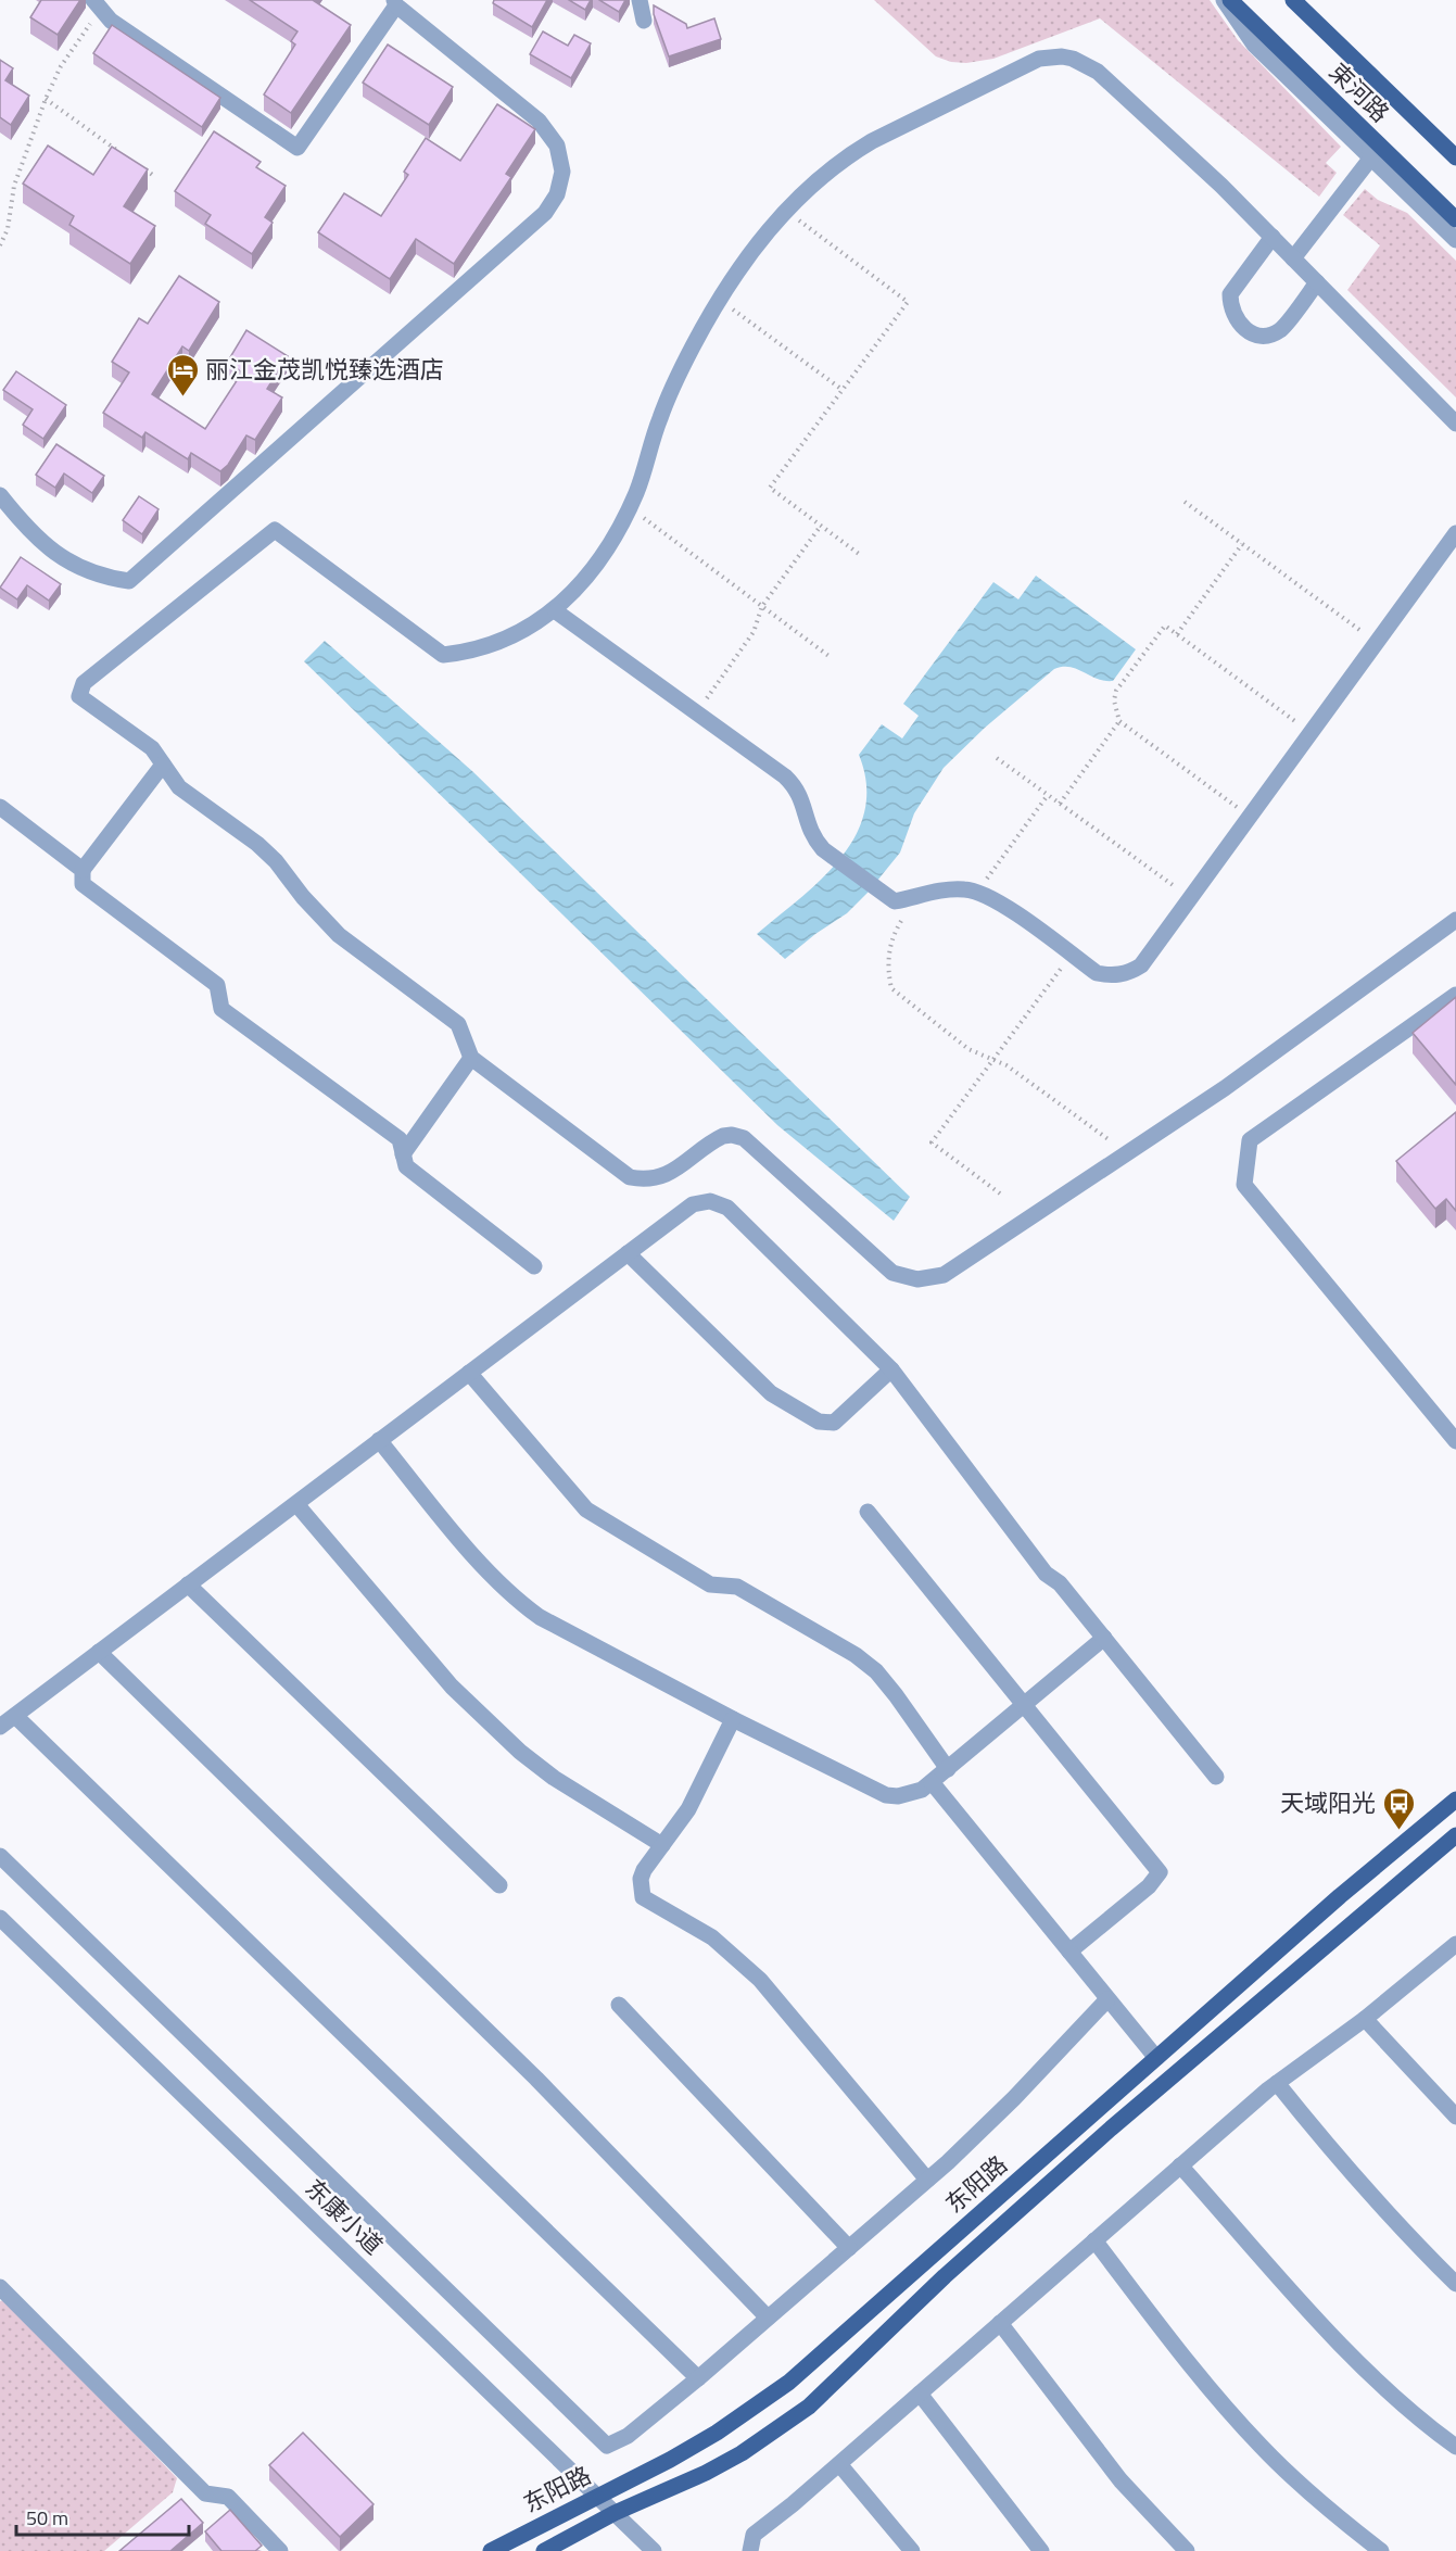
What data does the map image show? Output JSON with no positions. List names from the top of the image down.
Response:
{
  "streets": {
    "main road": ["束河路", "东阳路"],
    "street": ["东康小道"]
  },
  "crossings": [
    ["东阳路", "东康小道"]
  ],
  "places": {
    "hotel": ["丽江金茂凯悦臻选酒店"],
    "bus stop": ["天域阳光"]
  },
  "scale_bar": "50 m"
}
